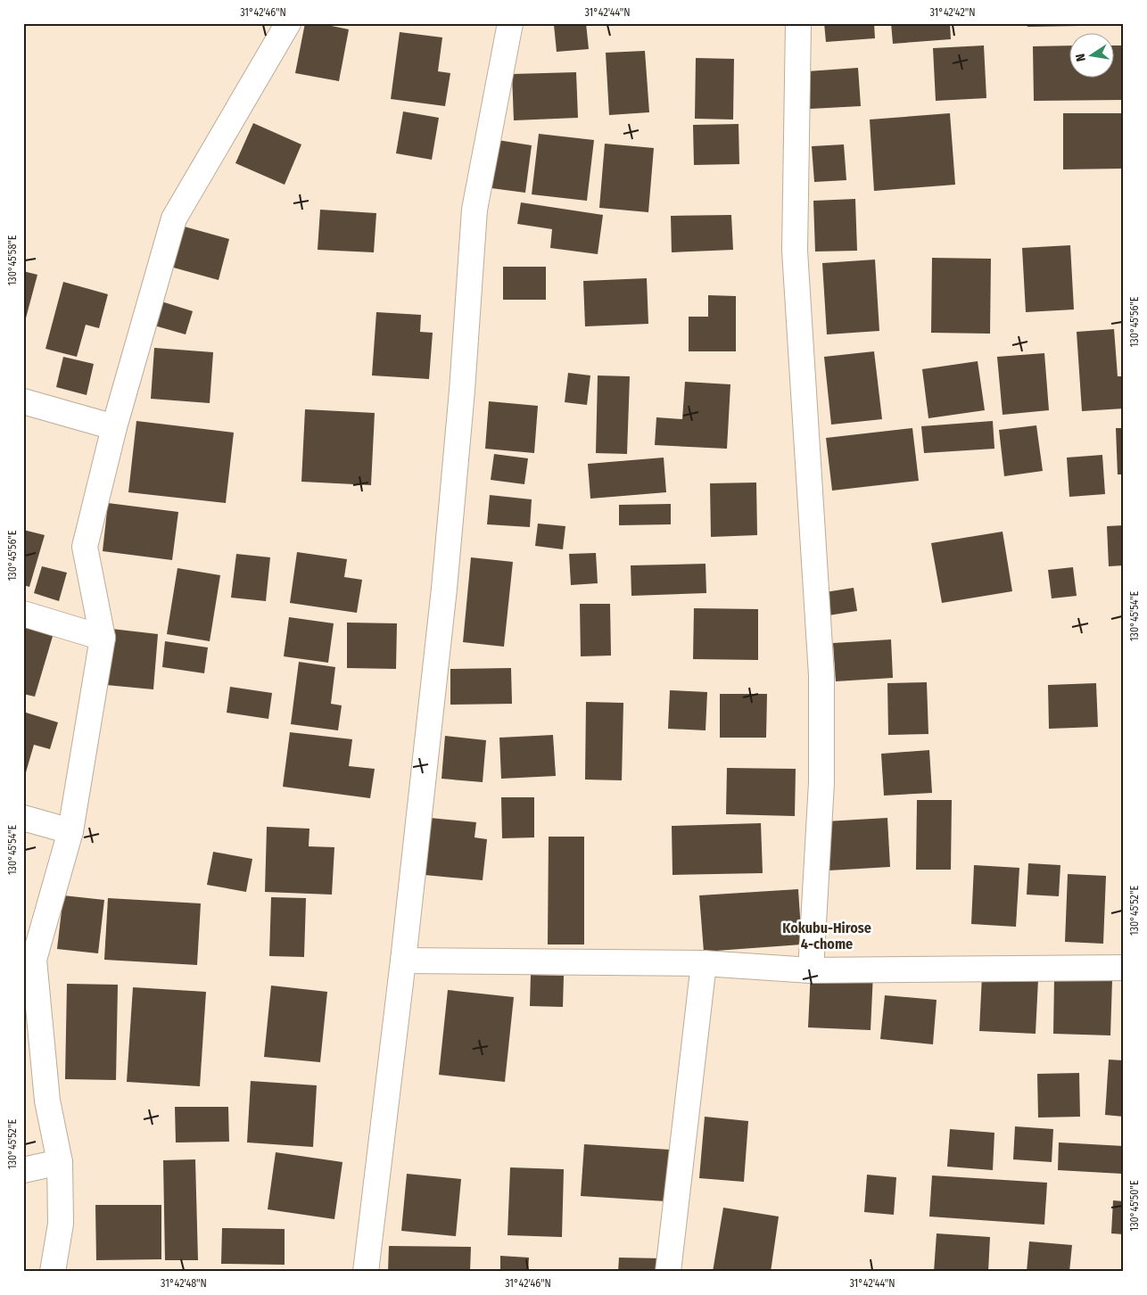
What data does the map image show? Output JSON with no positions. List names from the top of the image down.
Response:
{
  "districts": ["Kokubu-Hirose 4-chome"],
  "north": "left",
  "coordinates": [
    "31°42'46\"N",
    "31°42'44\"N",
    "31°42'42\"N",
    "130°45'58\"E",
    "130°45'56\"E",
    "130°45'54\"E",
    "130°45'52\"E",
    "130°45'50\"E",
    "31°42'48\"N"
  ]
}
